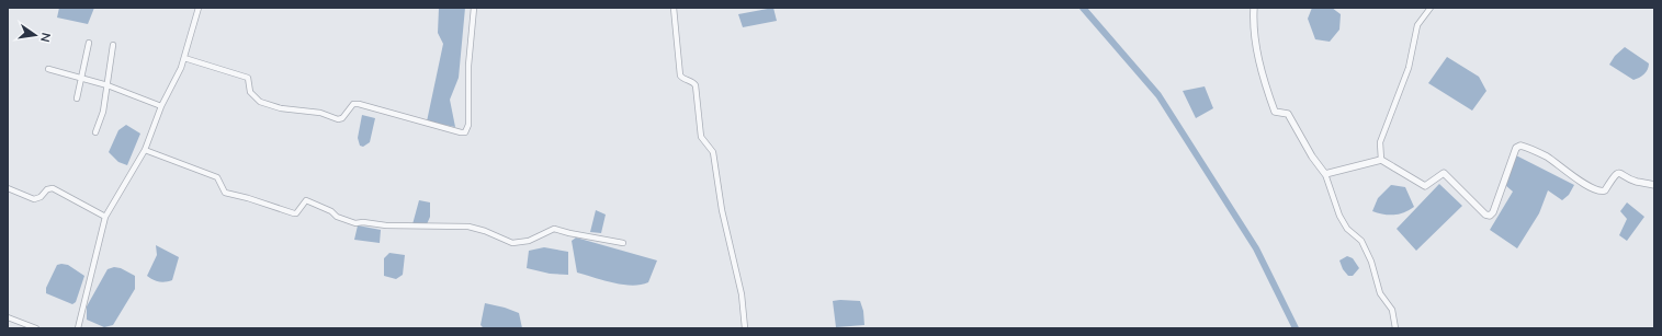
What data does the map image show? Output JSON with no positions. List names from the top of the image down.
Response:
{
  "north": "right"
}
